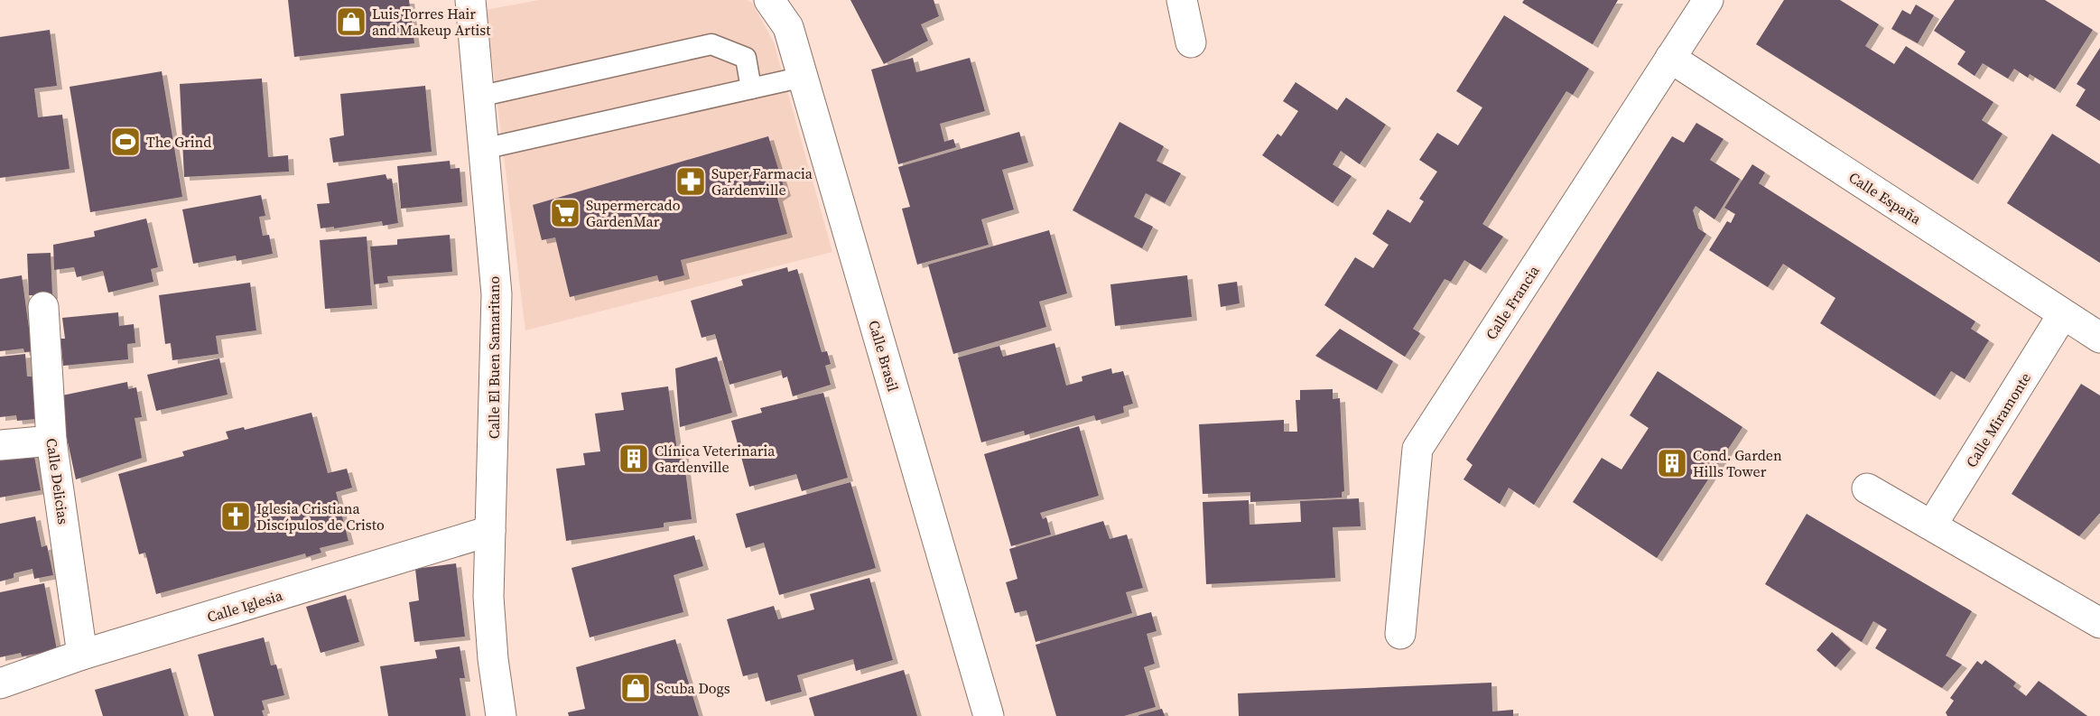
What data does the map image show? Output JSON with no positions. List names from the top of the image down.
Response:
{
  "streets": {
    "street": [
      "Calle España",
      "Calle Francia",
      "Calle Brasil",
      "Calle El Buen Samaritano",
      "Calle Miramonte",
      "Calle Delicias",
      "Calle Iglesia"
    ]
  },
  "crossings": [
    ["Calle España", "Calle Francia"],
    ["Calle España", "Calle Miramonte"],
    ["Calle El Buen Samaritano", "Calle Iglesia"],
    ["Calle Delicias", "Calle Iglesia"]
  ],
  "places": {
    "shop": ["Luis Torres Hair and Makeup Artist", "Scuba Dogs"],
    "sports": ["The Grind"],
    "pharmacy": ["Super Farmacia Gardenville"],
    "supermarket": ["Supermercado GardenMar"],
    "building": ["Clínica Veterinaria Gardenville", "Cond. Garden Hills Tower"],
    "church": ["Iglesia Cristiana Discípulos de Cristo"]
  }
}
